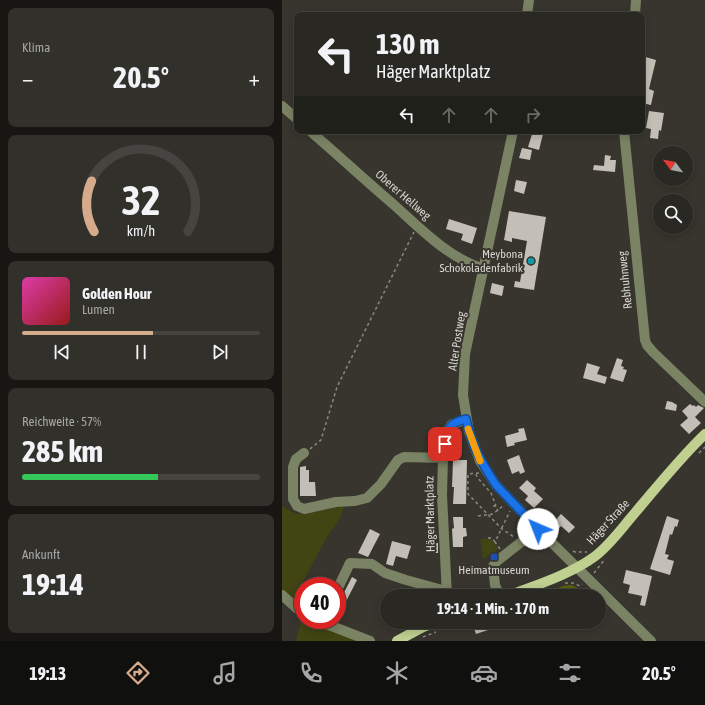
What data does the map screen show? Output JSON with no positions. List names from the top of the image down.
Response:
{
  "streets": {
    "main road": ["Häger Straße"],
    "street": [
      "Oberer Hellweg",
      "Rebhuhnweg",
      "Alter Postweg",
      "Häger Marktplatz"
    ]
  },
  "crossings": [
    ["Oberer Hellweg", "Alter Postweg"],
    ["Alter Postweg", "Häger Marktplatz"],
    ["Alter Postweg", "Häger Straße"]
  ],
  "places": {
    "other": ["Meybona Schokoladenfabrik"],
    "transit": ["Heimatmuseum"]
  },
  "north": "top left",
  "page": {
    "tile": [
      "Klima",
      ["Reichweite · 57%", "285 km"],
      ["Ankunft", "19:14"]
    ],
    "turn": ["130 m", "Häger Marktplatz"],
    "heat": ["−", "20.5°", "+"],
    "song": ["Golden Hour", "Lumen"],
    "limit": "40",
    "trip": "19:14 · 1 Min. · 170 m",
    "tabs": ["19:13", "20.5°"],
    "gauge": ["32", "km/h"]
  }
}
